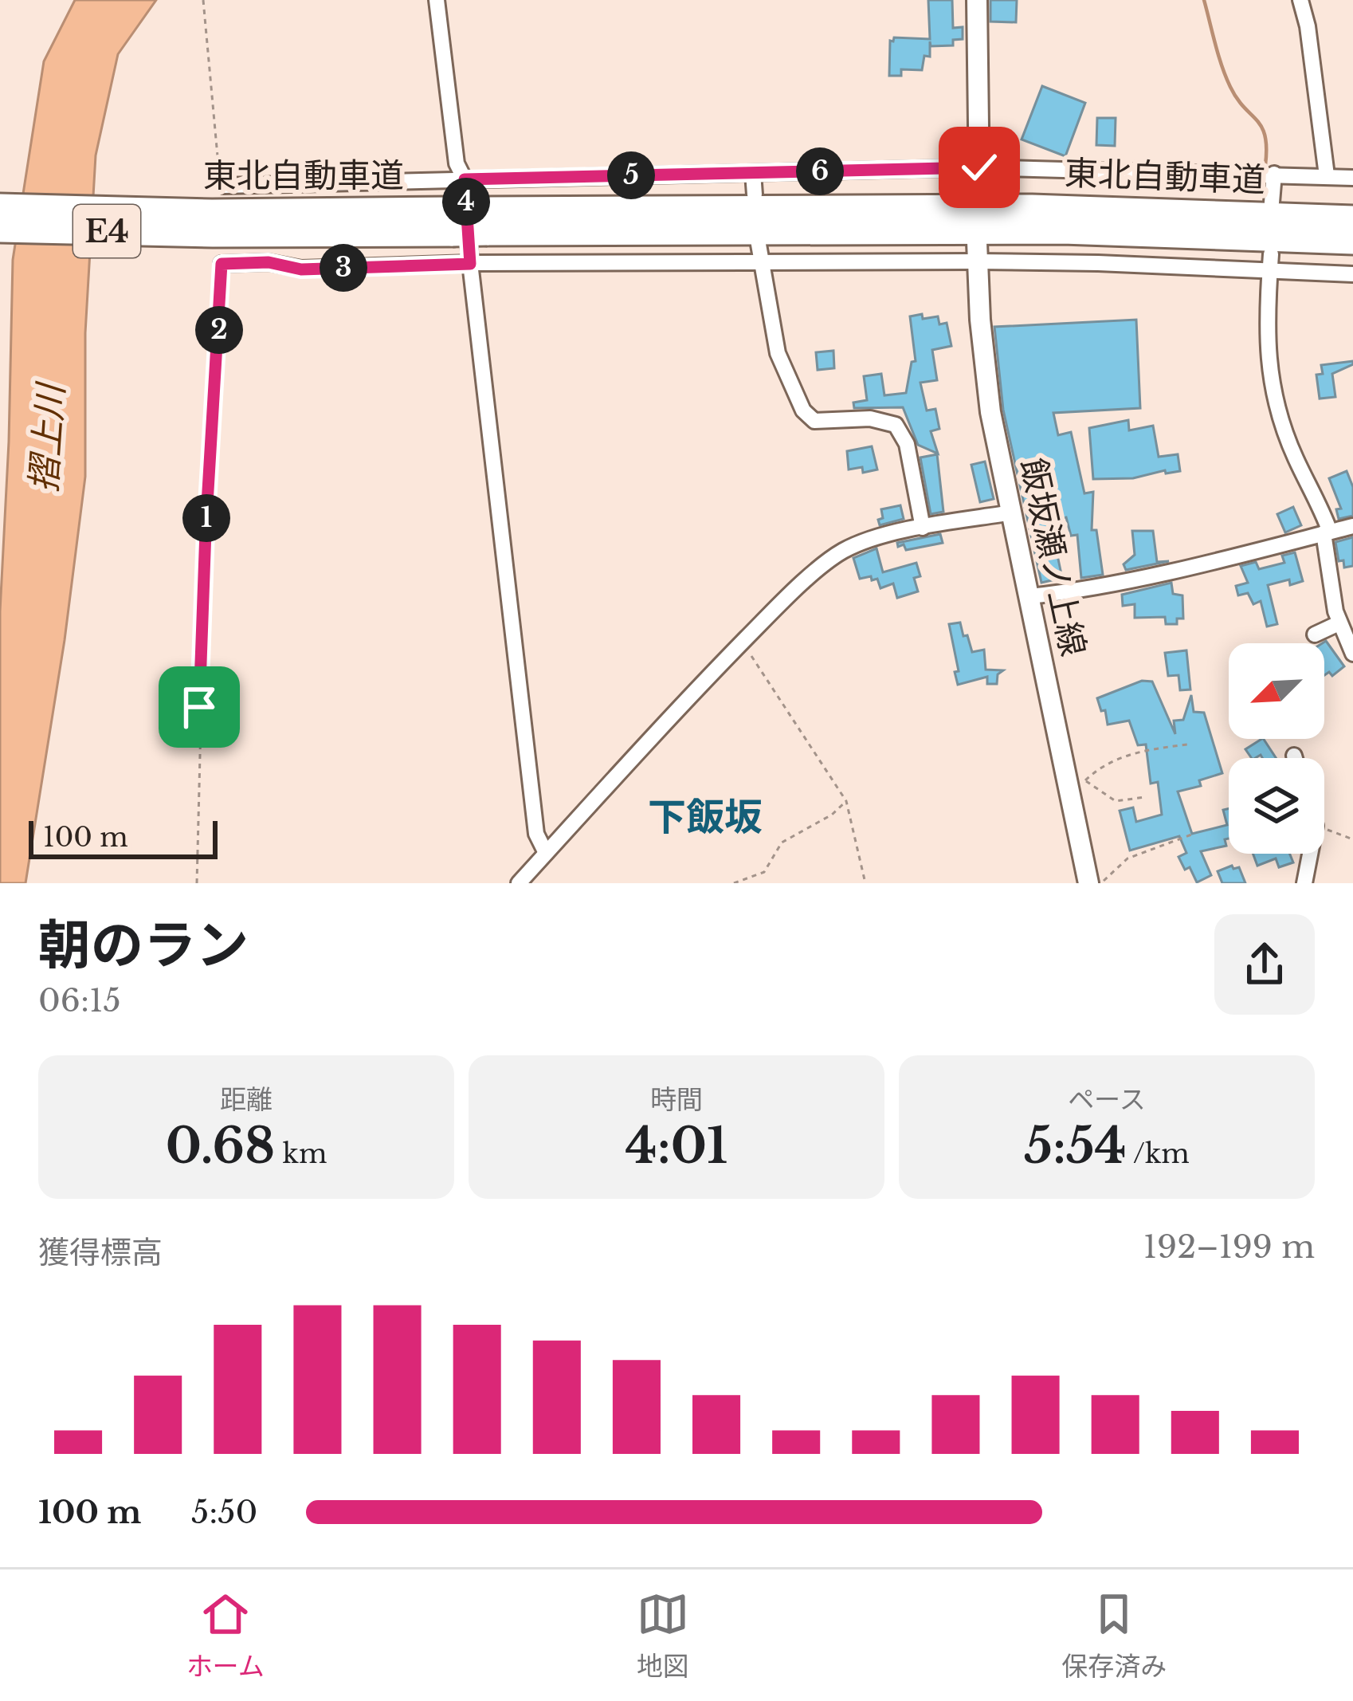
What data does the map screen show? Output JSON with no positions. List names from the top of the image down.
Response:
{
  "streets": {
    "highway": ["東北自動車道", "E4"],
    "main road": ["飯坂瀬ノ上線"]
  },
  "districts": ["下飯坂"],
  "water": ["摺上川"],
  "scale_bar": "100 m",
  "north": "bottom left",
  "page": {
    "pins": [
      "6",
      "5",
      "4",
      "3",
      "2",
      "1"
    ],
    "scale": "100 m",
    "heading": ["朝のラン", "06:15"],
    "stats": [
      ["距離", "0.68 km"],
      ["時間", "4:01"],
      ["ペース", "5:54 /km"]
    ],
    "chart": ["獲得標高", "192–199 m"],
    "list": [
      {
        "name": "100 m",
        "note": "5:50"
      }
    ],
    "tabs": ["ホーム", "地図", "保存済み"]
  }
}
